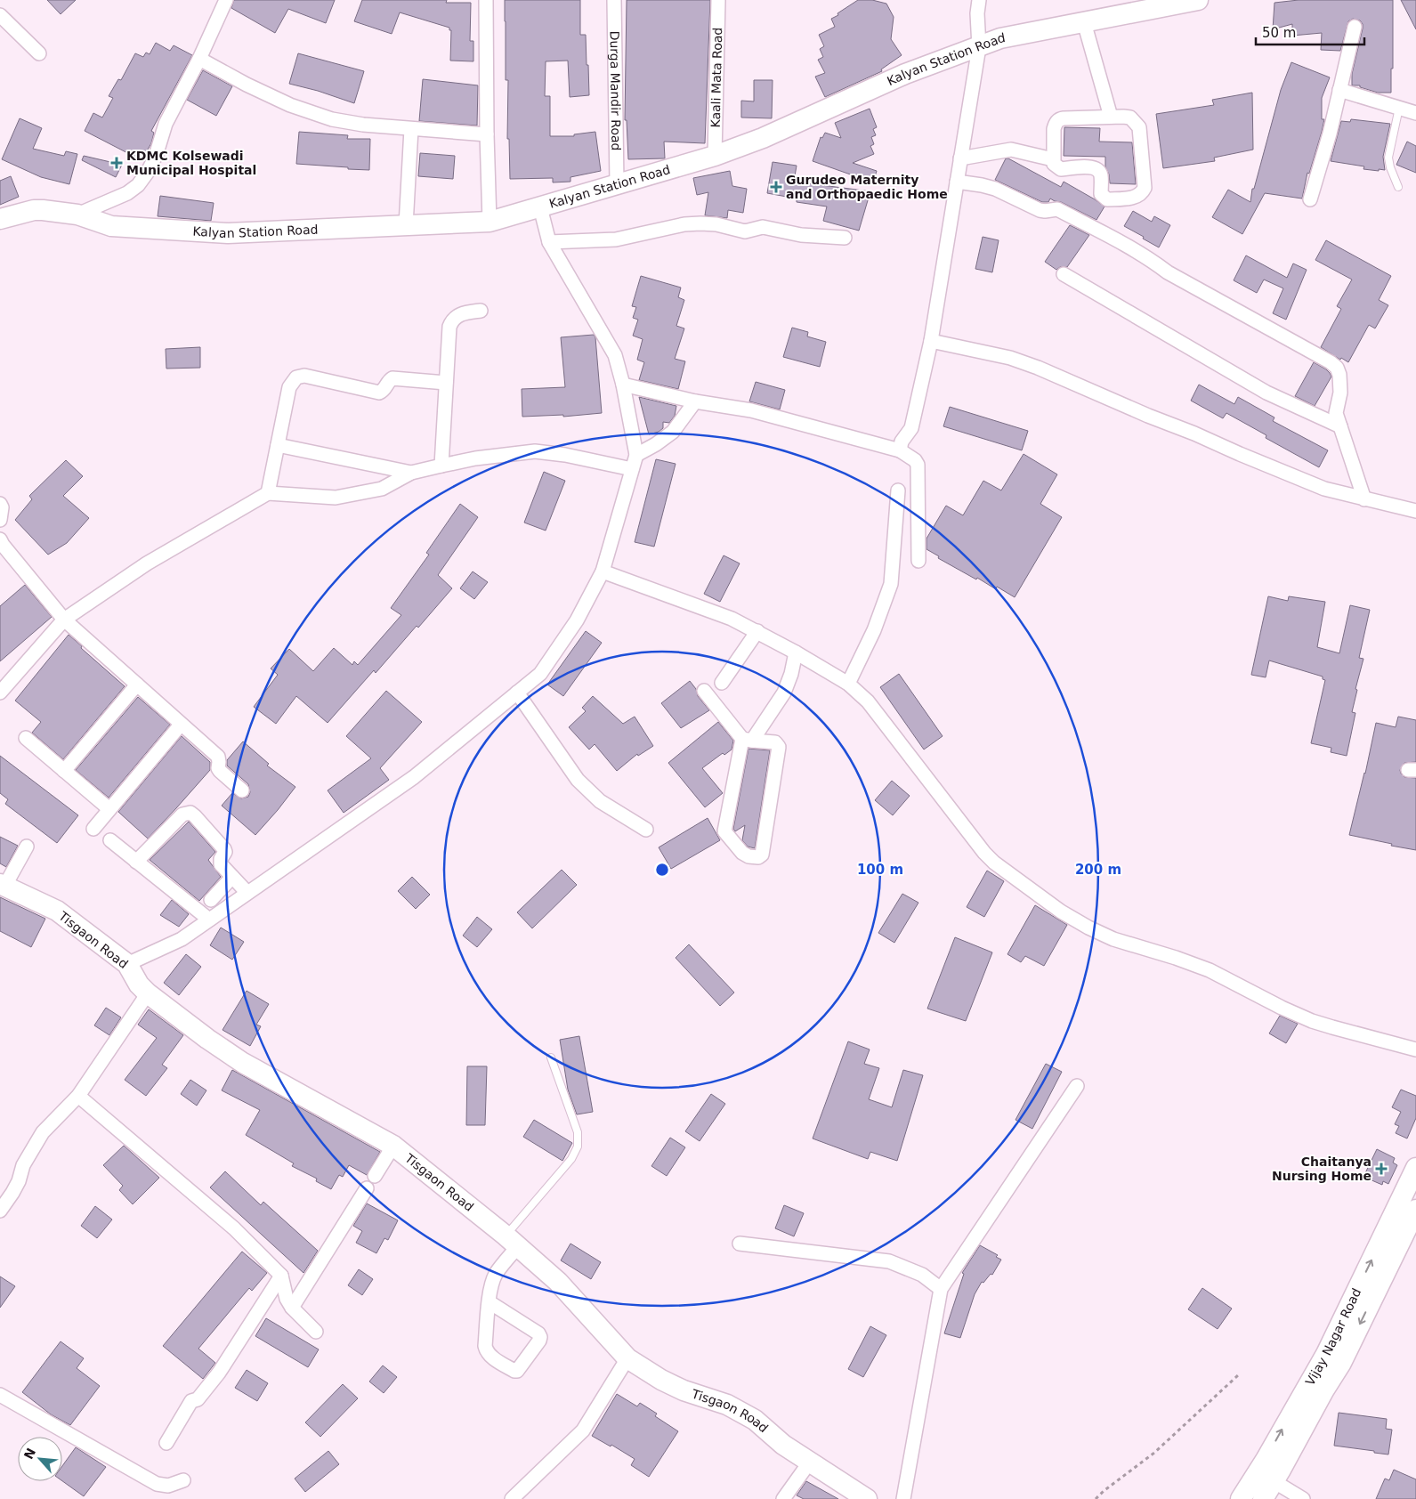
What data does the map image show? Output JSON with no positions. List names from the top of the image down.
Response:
{
  "streets": {
    "street": [
      "Kalyan Station Road",
      "Kaali Mata Road",
      "Durga Mandir Road",
      "Tisgaon Road",
      "Vijay Nagar Road"
    ]
  },
  "crossings": [
    ["Kalyan Station Road", "Kaali Mata Road"],
    ["Kalyan Station Road", "Durga Mandir Road"]
  ],
  "places": {
    "health": ["KDMC Kolsewadi Municipal Hospital", "Gurudeo Maternity and Orthopaedic Home", "Chaitanya Nursing Home"]
  },
  "scale_bar": "50 m",
  "north": "top left",
  "rings": ["100 m", "200 m"]
}
